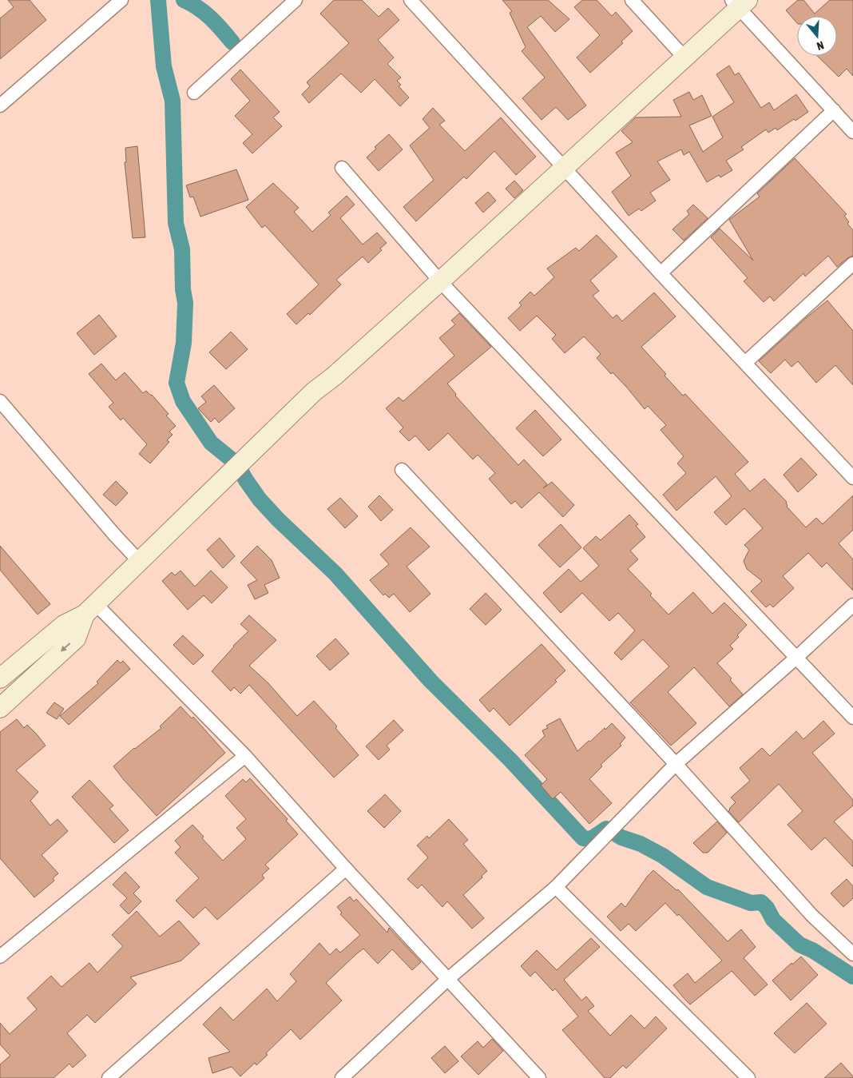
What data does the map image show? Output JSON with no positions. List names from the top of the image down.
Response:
{
  "north": "bottom"
}
